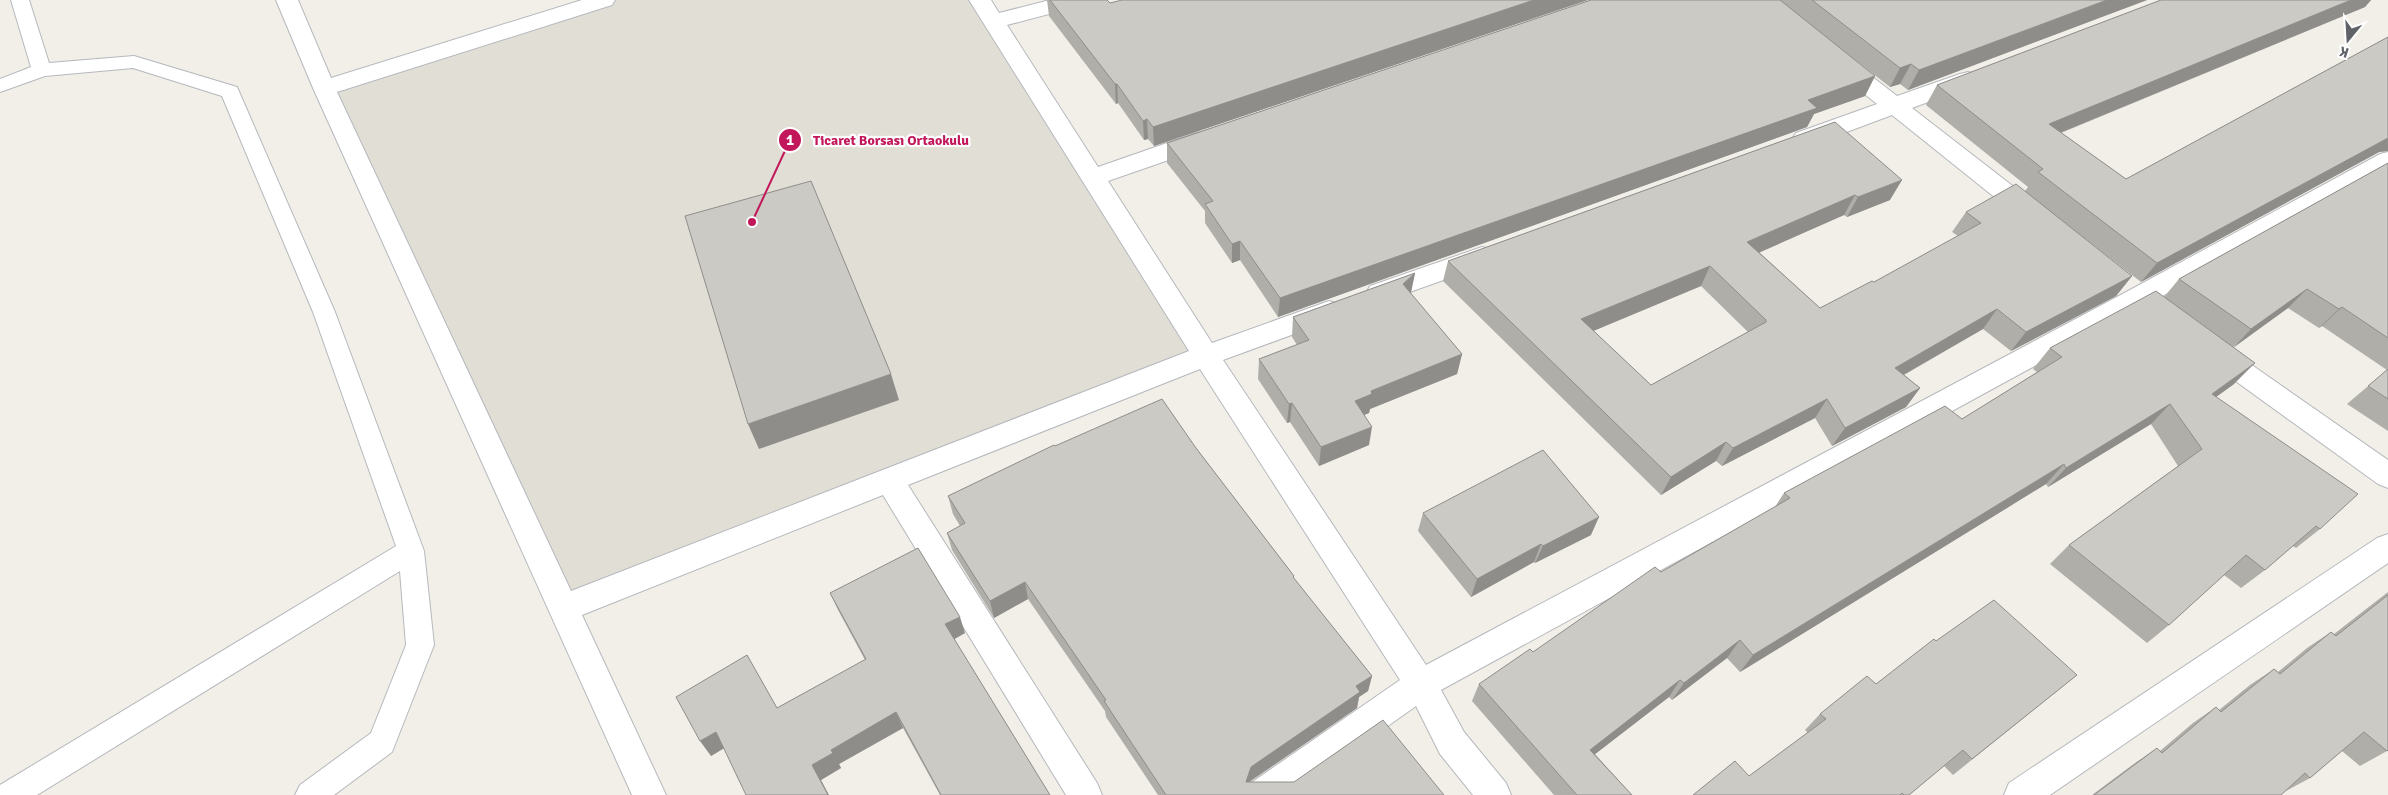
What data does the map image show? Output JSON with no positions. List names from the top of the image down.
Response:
{
  "places": ["Ticaret Borsası Ortaokulu"],
  "north": "bottom"
}
